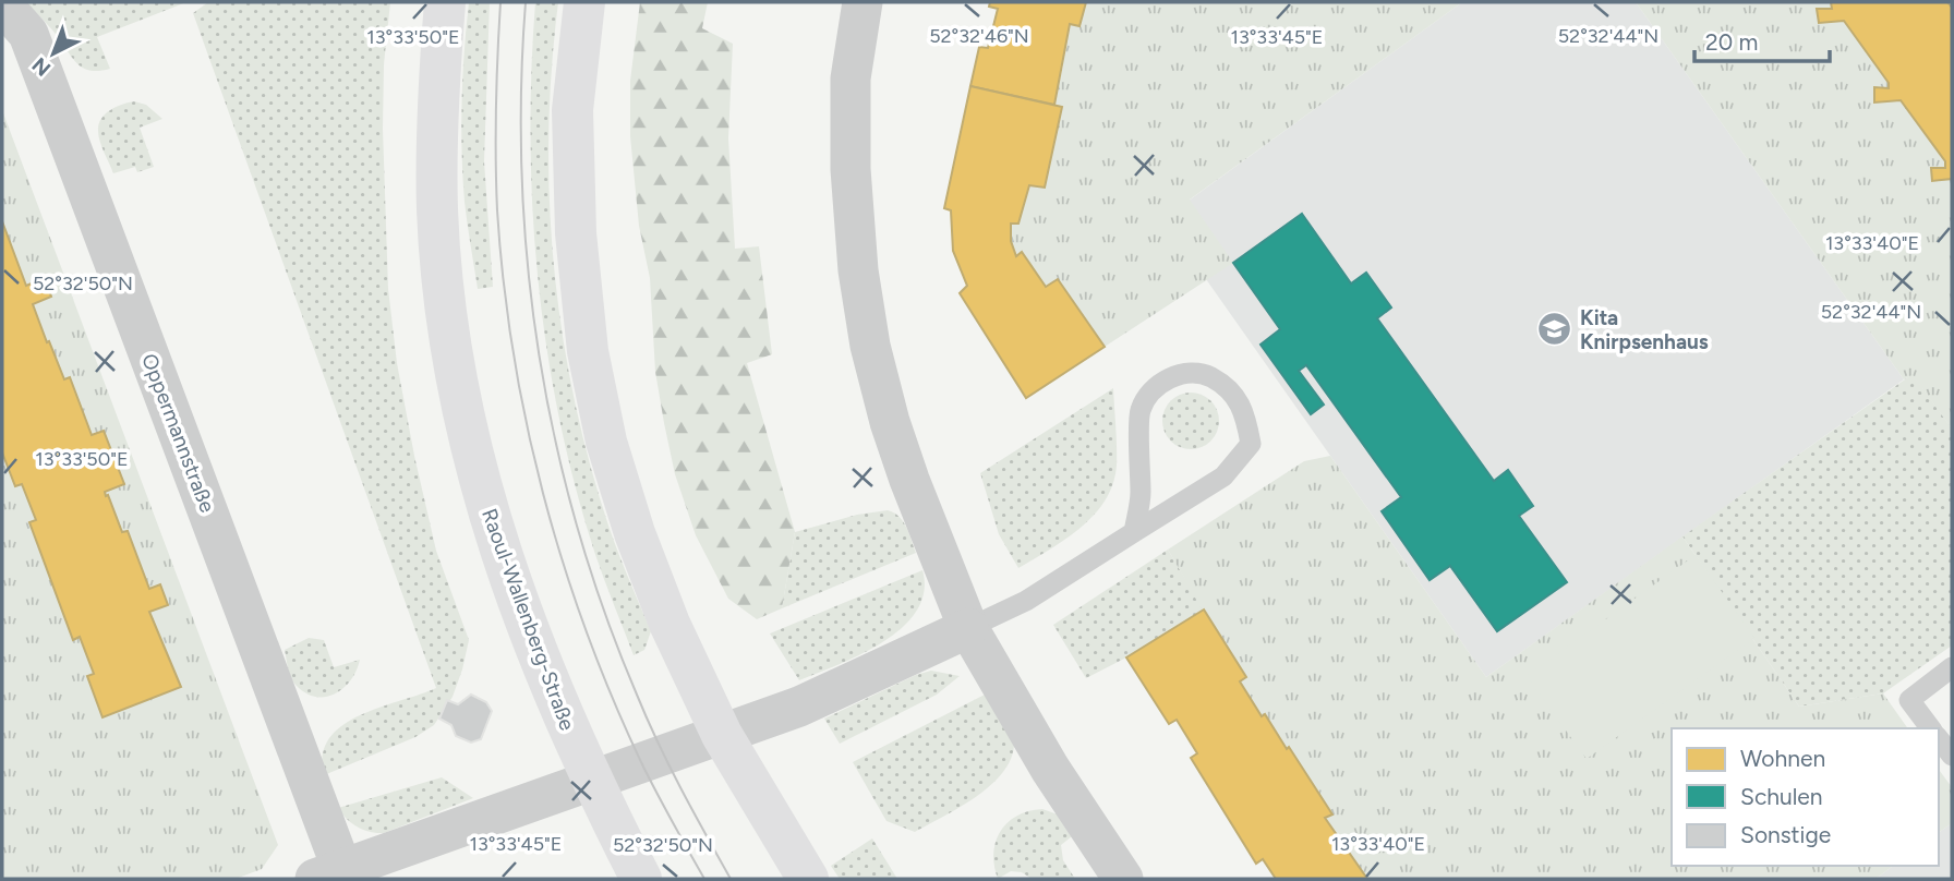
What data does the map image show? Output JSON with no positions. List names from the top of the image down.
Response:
{
  "streets": {
    "main road": ["Raoul-Wallenberg-Straße"],
    "street": ["Oppermannstraße"]
  },
  "places": {
    "school or university": ["Kita Knirpsenhaus"]
  },
  "legend": ["Wohnen", "Schulen", "Sonstige"],
  "scale_bar": "20 m",
  "north": "bottom left",
  "coordinates": [
    "52°32'46\"N",
    "52°32'44\"N",
    "13°33'50\"E",
    "13°33'45\"E",
    "13°33'40\"E",
    "52°32'50\"N"
  ]
}
